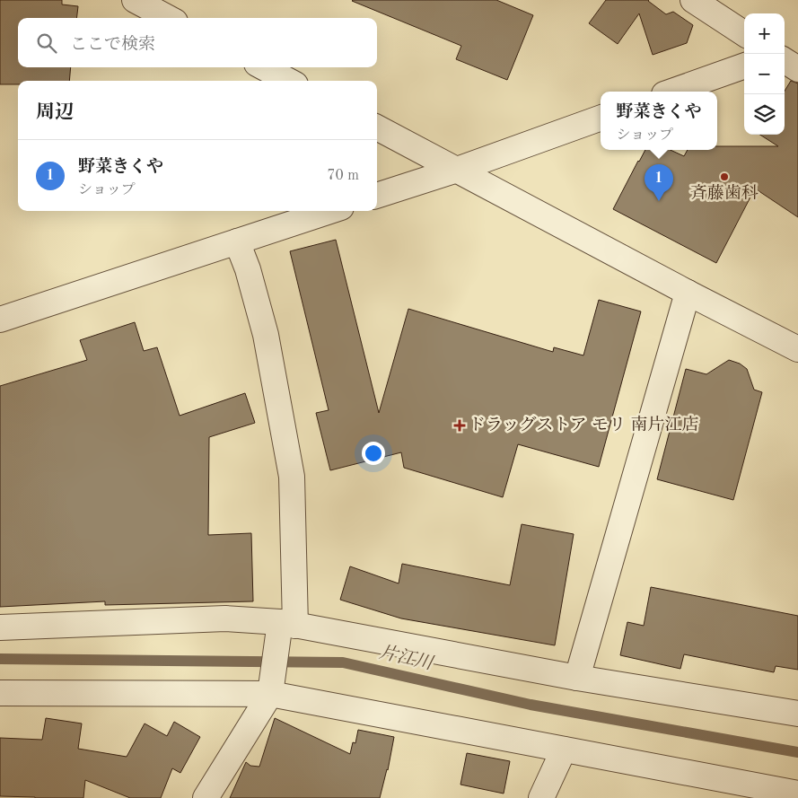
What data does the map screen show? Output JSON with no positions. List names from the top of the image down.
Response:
{
  "water": ["片江川"],
  "places": {
    "other": ["斉藤歯科"],
    "health": ["ドラッグストア モリ 南片江店"]
  },
  "page": {
    "map_buttons": ["+", "−"],
    "search": "ここで検索",
    "heading": "周辺",
    "popup": ["野菜きくや", "ショップ"],
    "list": [
      {
        "mark": "1",
        "name": "野菜きくや",
        "note": "ショップ",
        "value": "70 m"
      }
    ],
    "pins": "1"
  }
}
